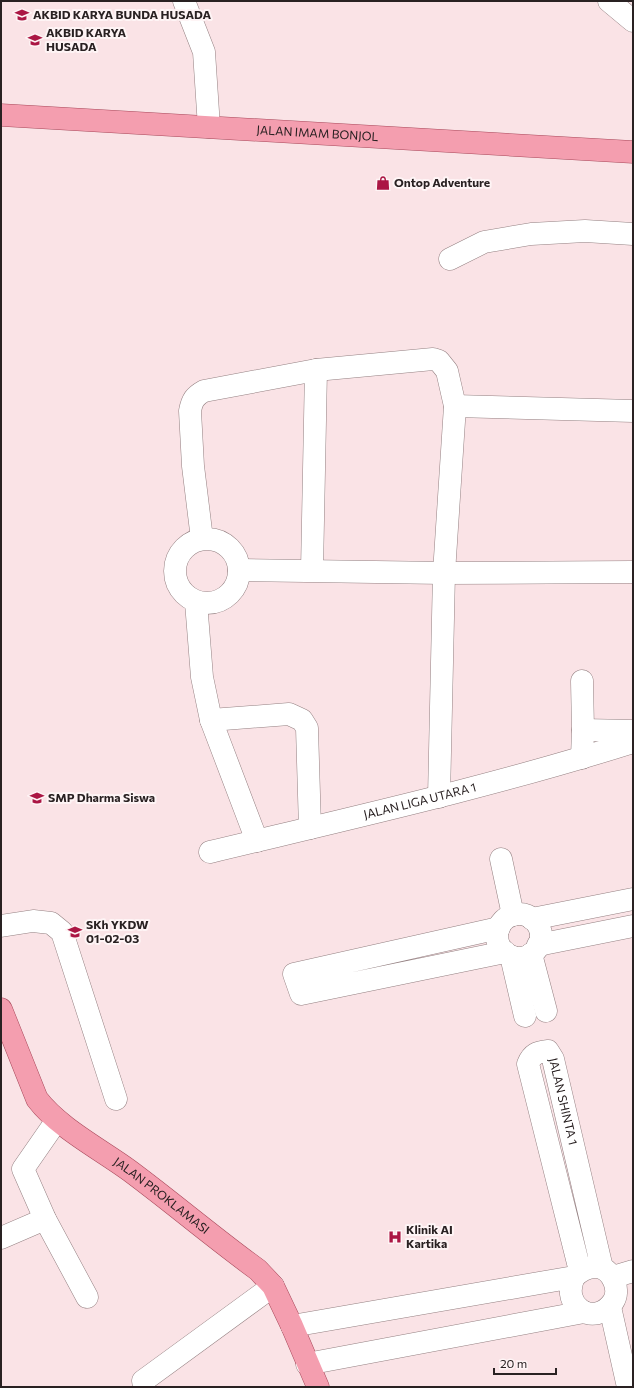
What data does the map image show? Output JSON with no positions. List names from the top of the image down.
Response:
{
  "streets": {
    "main road": ["JALAN IMAM BONJOL", "JALAN PROKLAMASI"],
    "street": ["JALAN LIGA UTARA 1", "JALAN SHINTA 1"]
  },
  "places": {
    "school or university": [
      "AKBID KARYA BUNDA HUSADA",
      "AKBID KARYA HUSADA",
      "SMP Dharma Siswa",
      "SKh YKDW 01-02-03"
    ],
    "shop": ["Ontop Adventure"],
    "hospital": ["Klinik AI Kartika"]
  },
  "scale_bar": "20 m"
}
